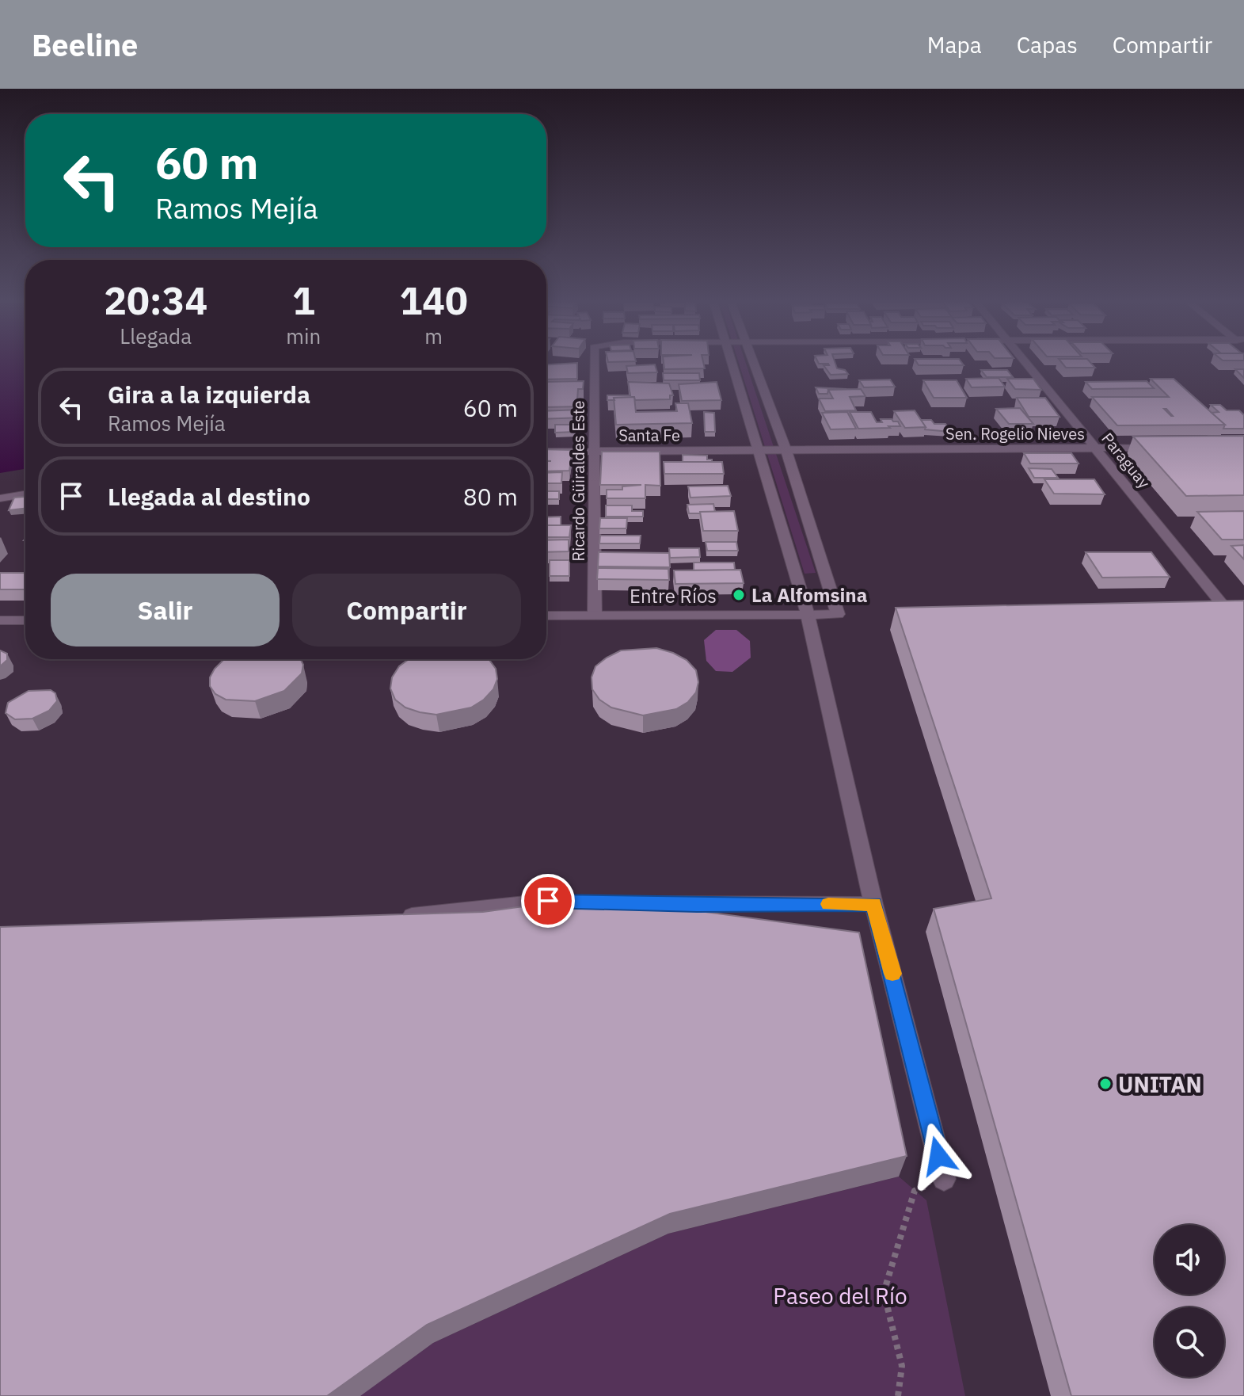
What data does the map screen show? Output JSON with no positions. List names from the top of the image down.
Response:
{
  "streets": {
    "street": [
      "Sen. Rogelio Nieves",
      "Santa Fe",
      "Paraguay",
      "Ricardo Güiraldes Este",
      "Entre Ríos"
    ]
  },
  "crossings": [
    ["Sen. Rogelio Nieves", "Santa Fe"],
    ["Sen. Rogelio Nieves", "Paraguay"],
    ["Sen. Rogelio Nieves", "Entre Ríos"],
    ["Santa Fe", "Ricardo Güiraldes Este"],
    ["Ricardo Güiraldes Este", "Entre Ríos"]
  ],
  "parks": ["Paseo del Río"],
  "places": ["La Alfomsina", "UNITAN"],
  "page": {
    "header": "Beeline",
    "nav": ["Mapa", "Capas", "Compartir"],
    "turn": ["60 m", "Ramos Mejía"],
    "eta": [
      "20:34",
      "Llegada",
      "1",
      "min",
      "140",
      "m"
    ],
    "list": [
      {
        "name": "Gira a la izquierda",
        "note": "Ramos Mejía",
        "value": "60 m"
      },
      {
        "name": "Llegada al destino",
        "value": "80 m"
      }
    ],
    "buttons": ["Salir", "Compartir"]
  }
}
